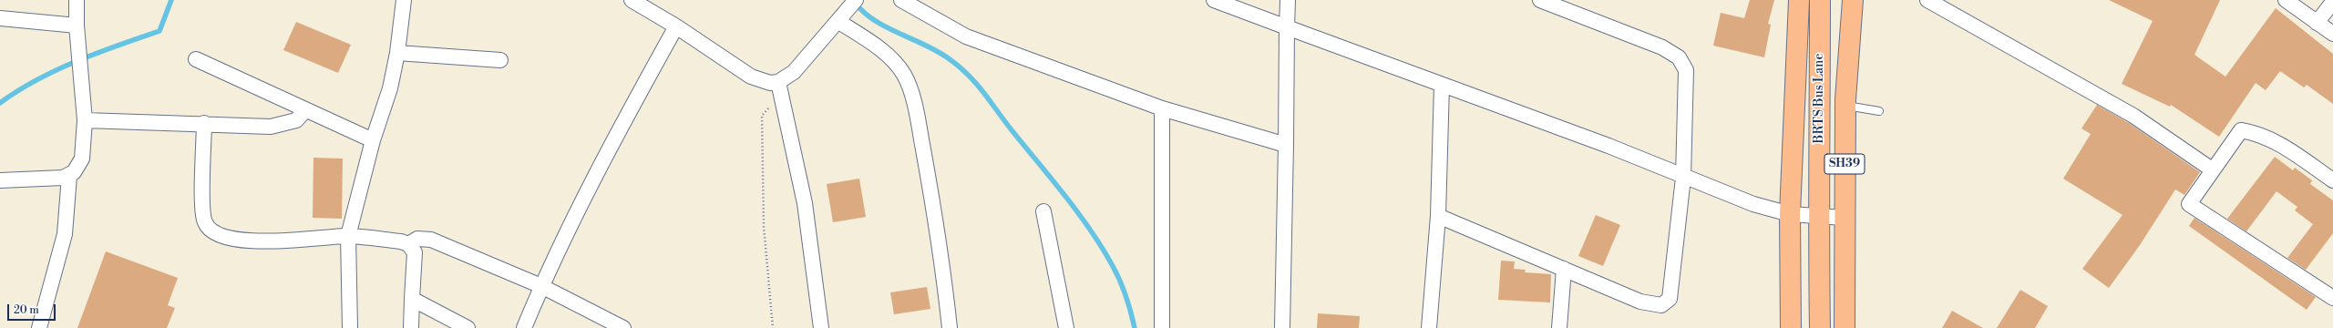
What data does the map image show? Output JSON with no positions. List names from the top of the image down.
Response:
{
  "streets": {
    "main road": ["BRTS Bus Lane", "SH39"]
  },
  "scale_bar": "20 m"
}
